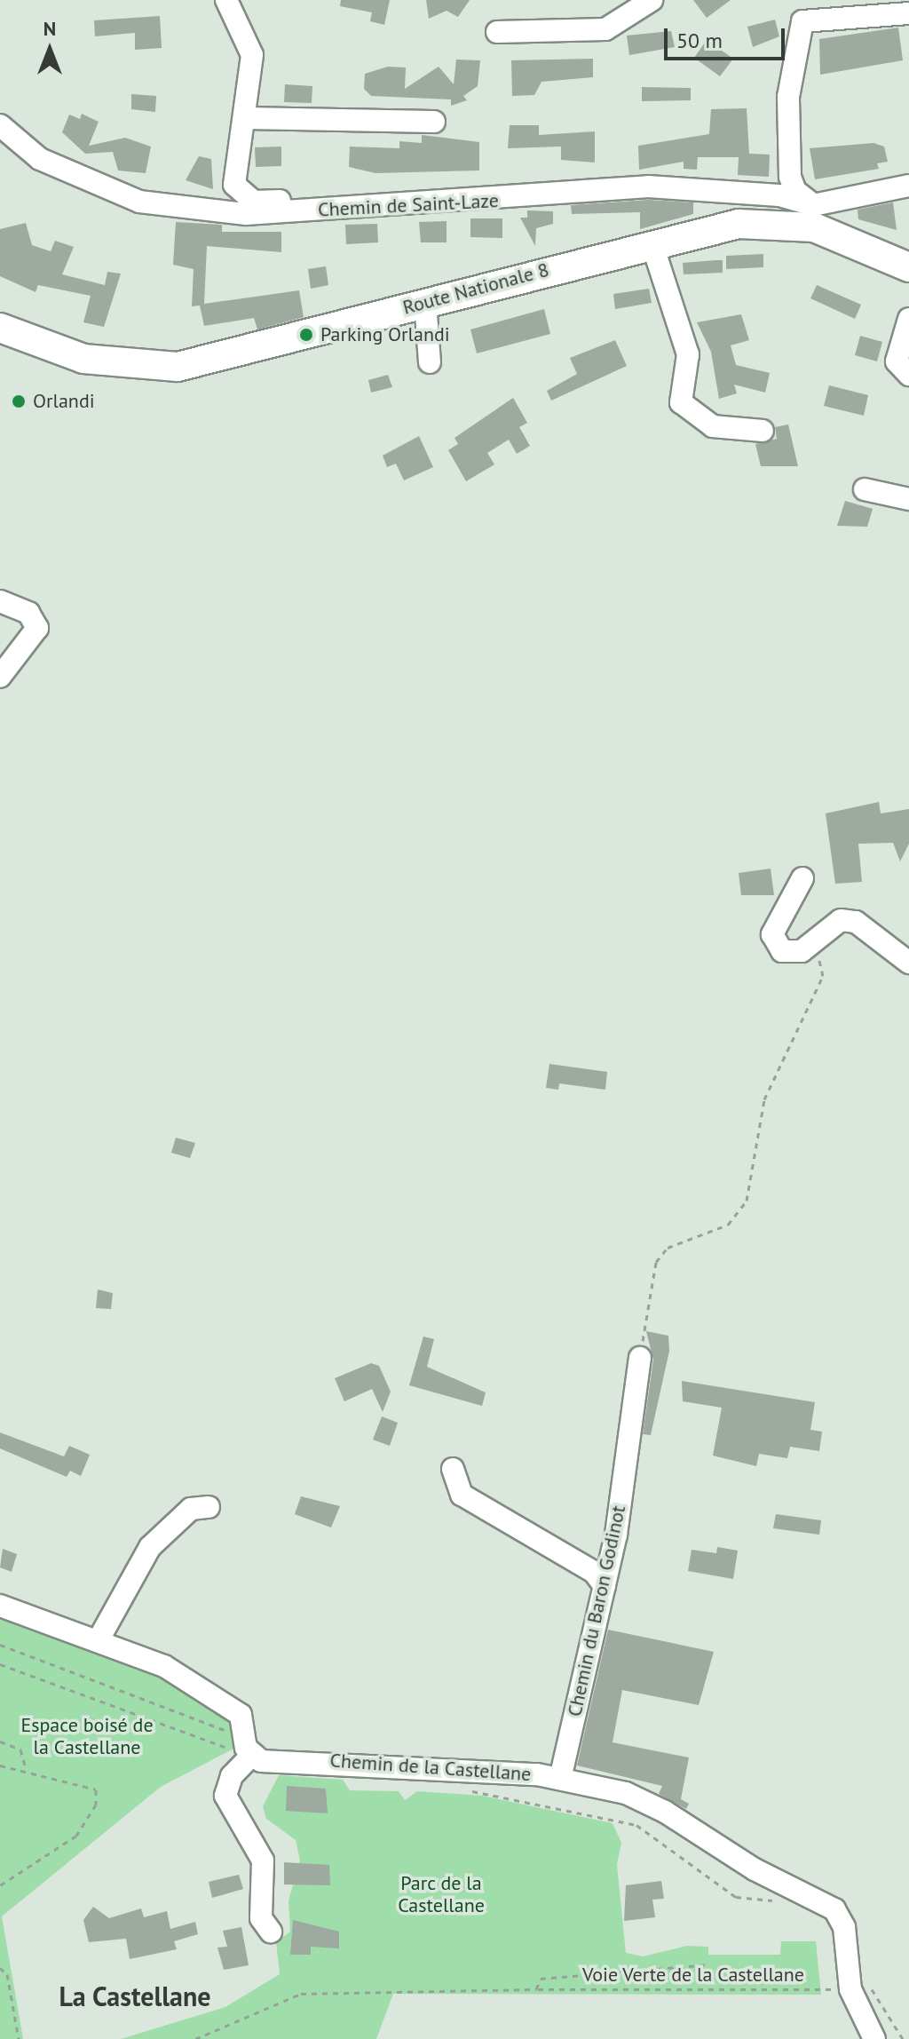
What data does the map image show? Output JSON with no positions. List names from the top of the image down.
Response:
{
  "streets": {
    "main road": ["Route Nationale 8"],
    "street": ["Chemin de Saint-Laze", "Chemin du Baron Godinot", "Chemin de la Castellane"],
    "path": ["Voie Verte de la Castellane"]
  },
  "crossings": [
    ["Chemin de Saint-Laze", "Route Nationale 8"],
    ["Chemin du Baron Godinot", "Chemin de la Castellane"],
    ["Chemin de la Castellane", "Voie Verte de la Castellane"]
  ],
  "districts": ["La Castellane"],
  "parks": ["Espace boisé de la Castellane", "Parc de la Castellane"],
  "places": ["Parking Orlandi", "Orlandi"],
  "scale_bar": "50 m",
  "north": "top"
}
